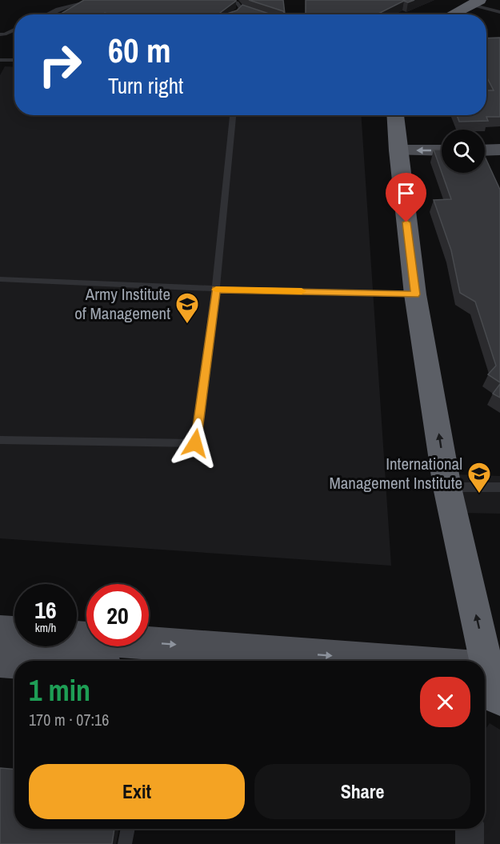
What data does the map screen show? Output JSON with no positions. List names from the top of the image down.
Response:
{
  "places": {
    "school or university": ["Army Institute of Management", "International Management Institute"]
  },
  "page": {
    "turn": ["60 m", "Turn right"],
    "speed": "16 km/h",
    "limit": "20",
    "heading": ["1 min", "170 m · 07:16"],
    "buttons": ["Exit", "Share"]
  }
}
